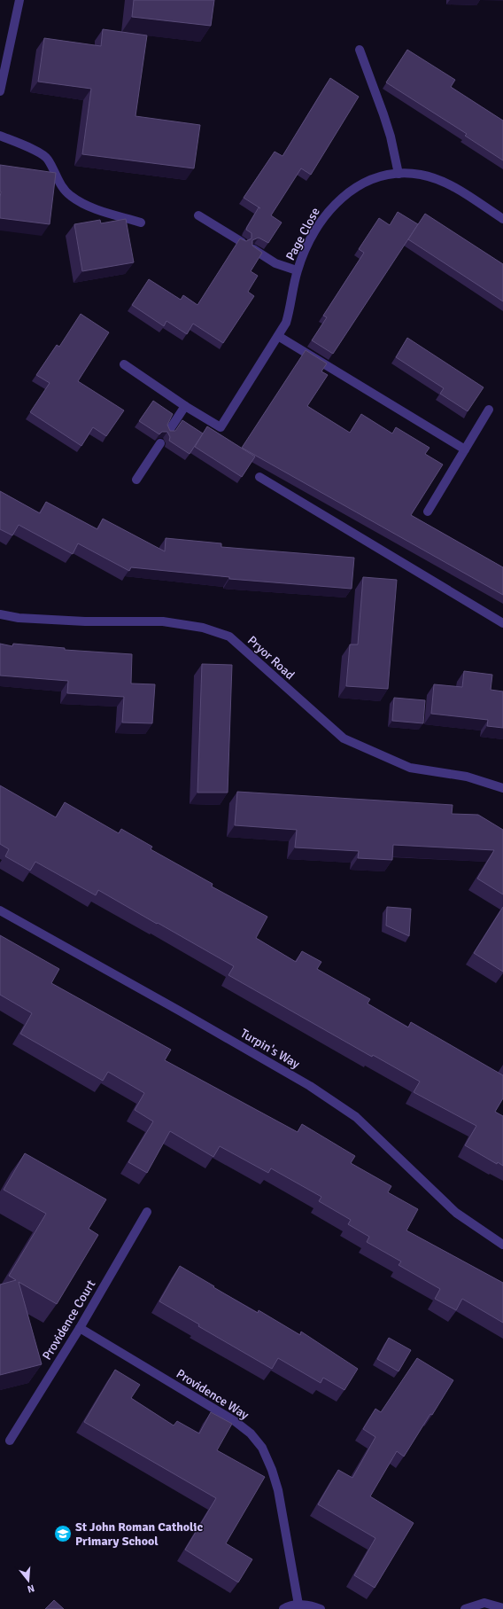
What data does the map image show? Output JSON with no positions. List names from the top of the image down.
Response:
{
  "streets": {
    "street": [
      "Page Close",
      "Pryor Road",
      "Turpin's Way",
      "Providence Court",
      "Providence Way"
    ]
  },
  "crossings": [
    ["Providence Court", "Providence Way"]
  ],
  "places": {
    "school or university": ["St John Roman Catholic Primary School"]
  },
  "north": "bottom"
}
